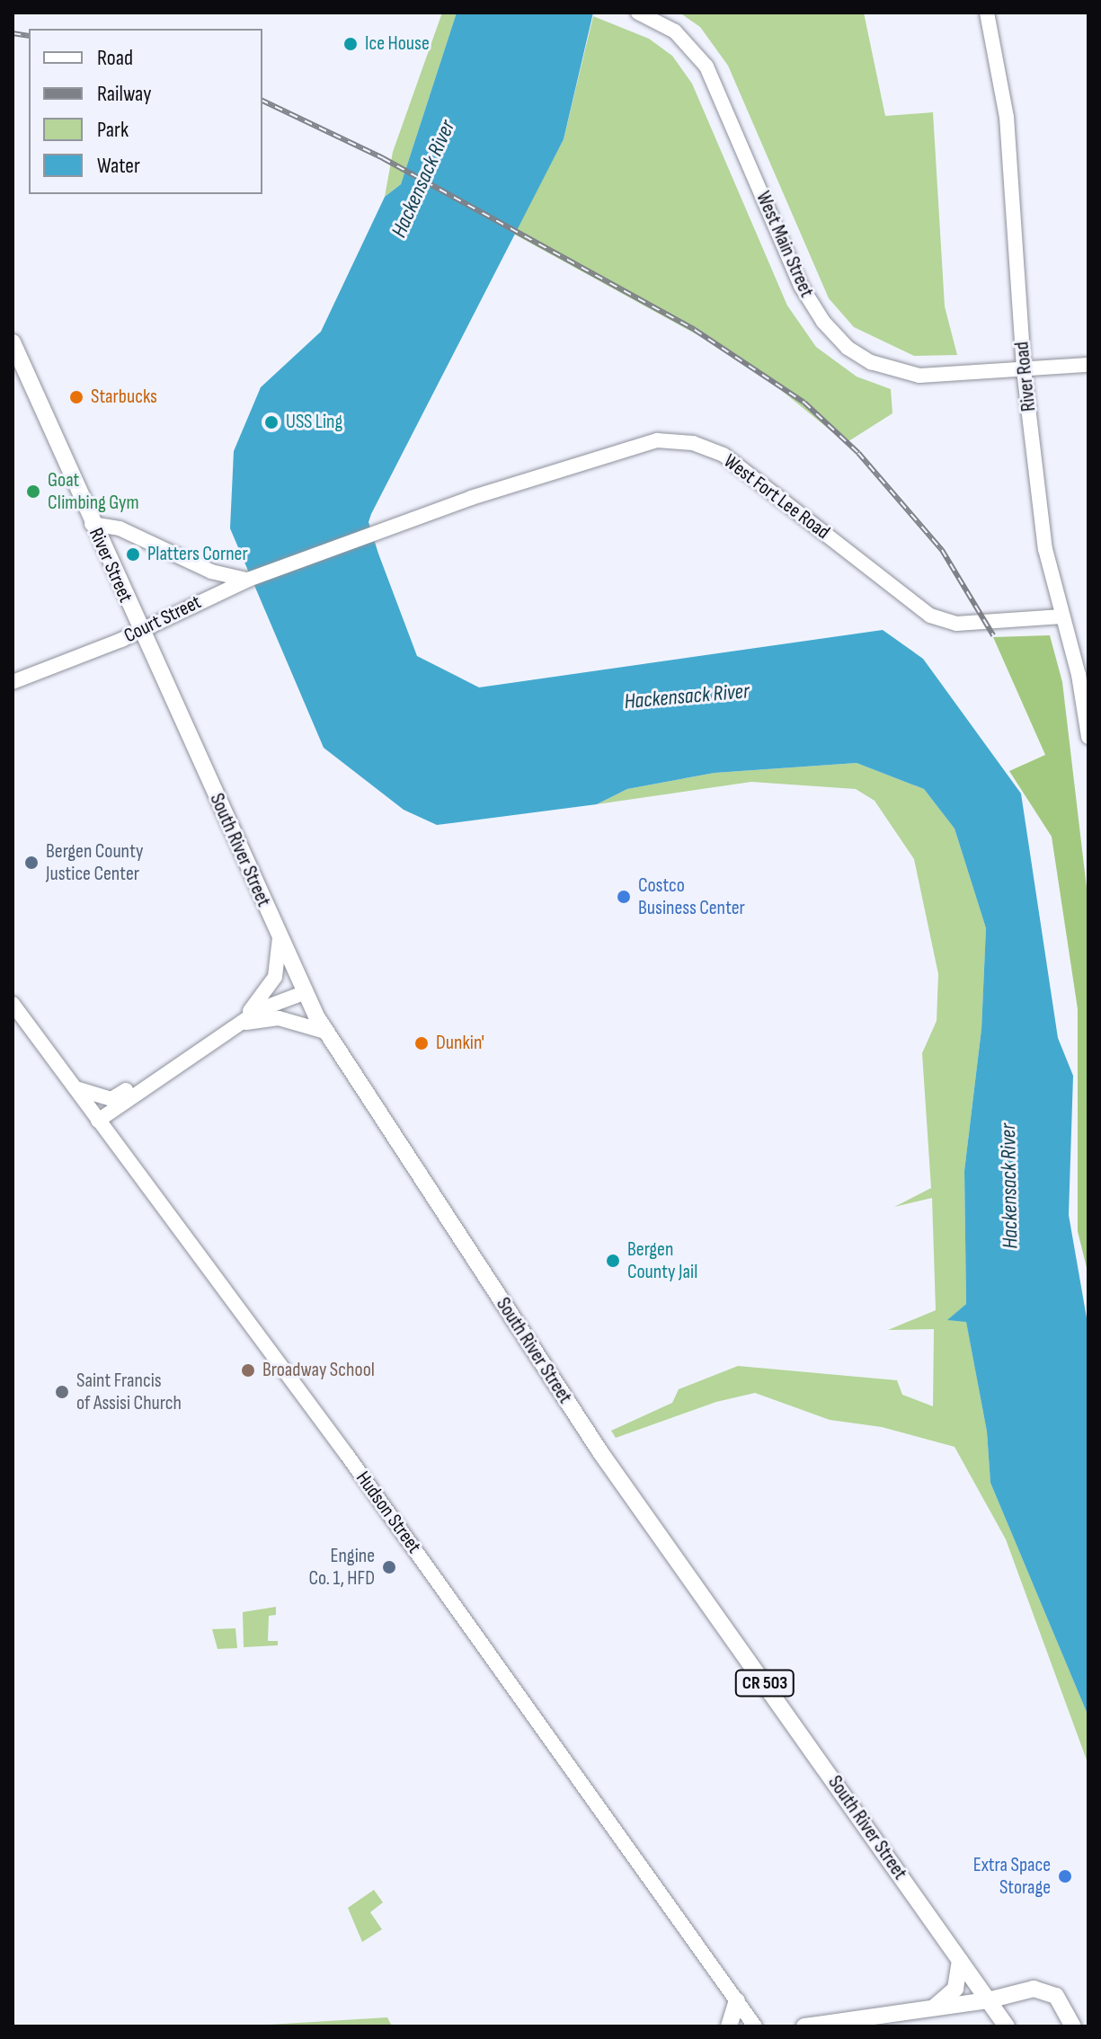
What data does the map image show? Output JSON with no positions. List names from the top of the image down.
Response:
{
  "streets": {
    "main road": [
      "West Main Street",
      "River Road",
      "West Fort Lee Road",
      "River Street",
      "Court Street",
      "South River Street",
      "Hudson Street",
      "CR 503"
    ]
  },
  "crossings": [
    ["West Main Street", "River Road"],
    ["River Road", "West Fort Lee Road"],
    ["West Fort Lee Road", "Court Street"],
    ["River Street", "Court Street"],
    ["River Street", "South River Street"],
    ["Court Street", "South River Street"]
  ],
  "water": ["Hackensack River"],
  "places": [
    "Ice House",
    "Starbucks",
    "USS Ling",
    "Goat Climbing Gym",
    "Platters Corner",
    "Bergen County Justice Center",
    "Costco Business Center",
    "Dunkin'",
    "Bergen County Jail",
    "Broadway School",
    "Saint Francis of Assisi Church",
    "Engine Co. 1, HFD",
    "Extra Space Storage"
  ],
  "legend": [
    "Road",
    "Railway",
    "Park",
    "Water"
  ]
}
